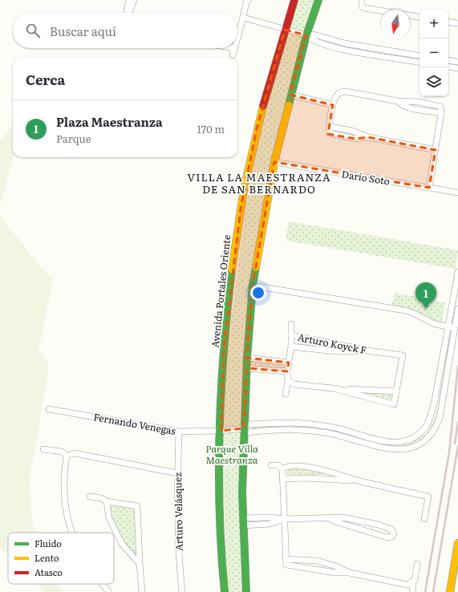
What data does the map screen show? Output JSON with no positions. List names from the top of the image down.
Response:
{
  "streets": {
    "street": [
      "Darío Soto",
      "Avenida Portales Oriente",
      "Arturo Koyck F",
      "Fernando Venegas",
      "Arturo Velásquez"
    ]
  },
  "crossings": [
    ["Avenida Portales Oriente", "Fernando Venegas"],
    ["Fernando Venegas", "Arturo Velásquez"]
  ],
  "districts": ["VILLA LA MAESTRANZA DE SAN BERNARDO"],
  "parks": ["Parque Villa Maestranza"],
  "legend": ["Fluido", "Lento", "Atasco"],
  "north": "bottom",
  "page": {
    "map_buttons": ["+", "−"],
    "search": "Buscar aquí",
    "heading": "Cerca",
    "list": [
      {
        "mark": "1",
        "name": "Plaza Maestranza",
        "note": "Parque",
        "value": "170 m"
      }
    ],
    "pins": "1"
  }
}
